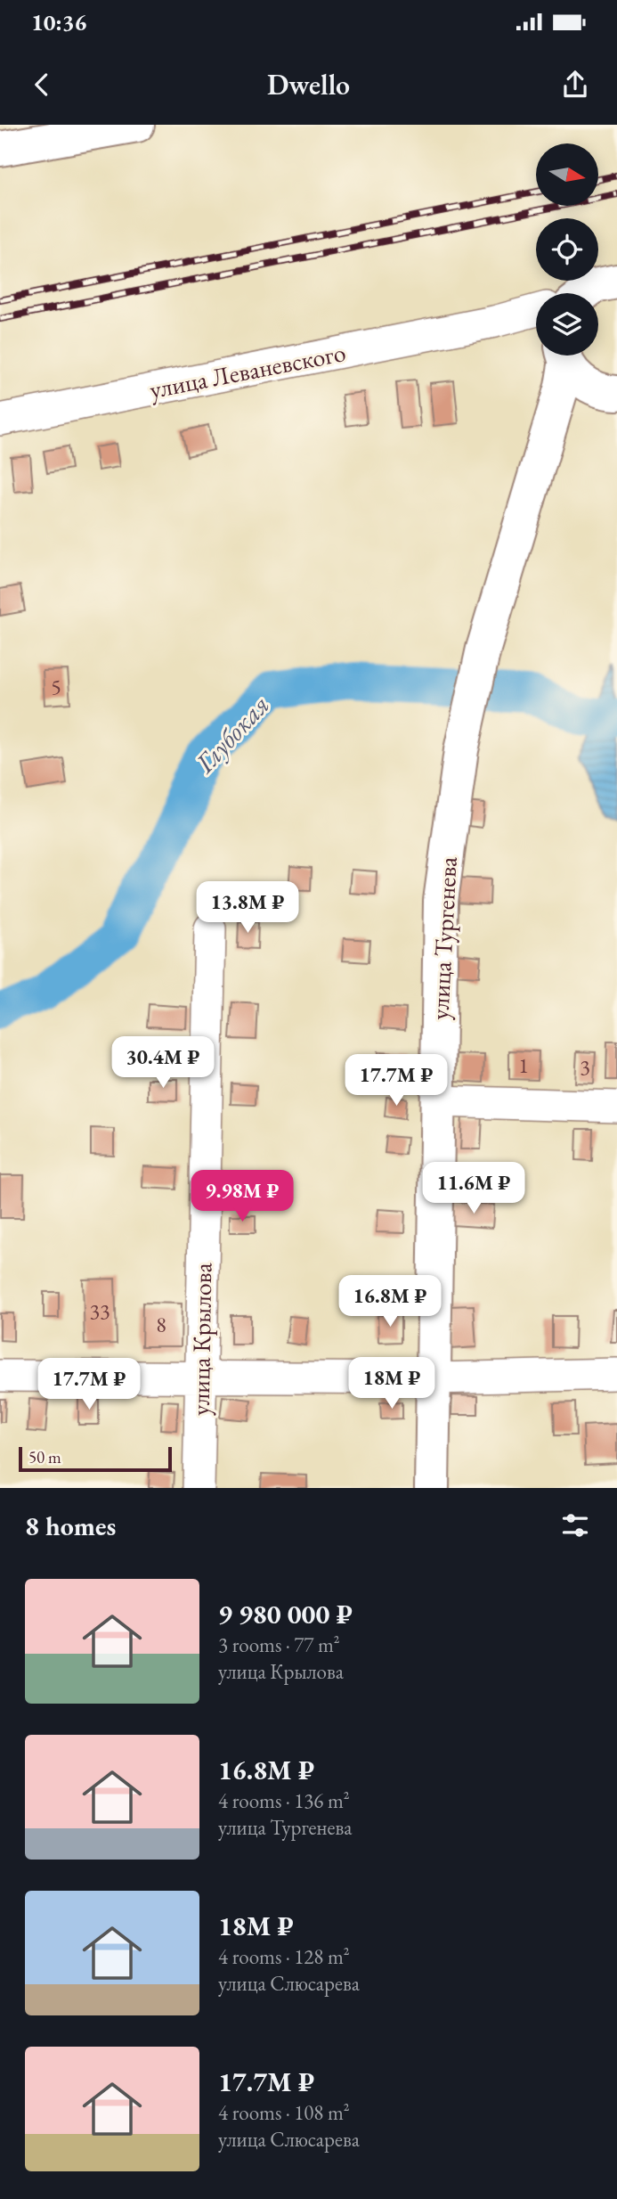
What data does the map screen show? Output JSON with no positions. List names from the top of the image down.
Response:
{
  "streets": {
    "main road": ["улица Тургенева"],
    "street": ["улица Леваневского", "улица Крылова"]
  },
  "water": ["Глубокая"],
  "house_numbers": [
    "5",
    "1",
    "3",
    "33",
    "8"
  ],
  "scale_bar": "50 m",
  "north": "right",
  "page": {
    "status": "10:36",
    "header": "Dwello",
    "price": [
      "13.8M ₽",
      "30.4M ₽",
      "17.7M ₽",
      "11.6M ₽",
      "9.98M ₽",
      "16.8M ₽",
      "18M ₽",
      "17.7M ₽"
    ],
    "scale": "50 m",
    "heading": "8 homes",
    "list": [
      {
        "name": "9 980 000 ₽",
        "note": "3 rooms · 77 m² · улица Крылова"
      },
      {
        "name": "16.8M ₽",
        "note": "4 rooms · 136 m² · улица Тургенева"
      },
      {
        "name": "18M ₽",
        "note": "4 rooms · 128 m² · улица Слюсарева"
      },
      {
        "name": "17.7M ₽",
        "note": "4 rooms · 108 m² · улица Слюсарева"
      }
    ]
  }
}
